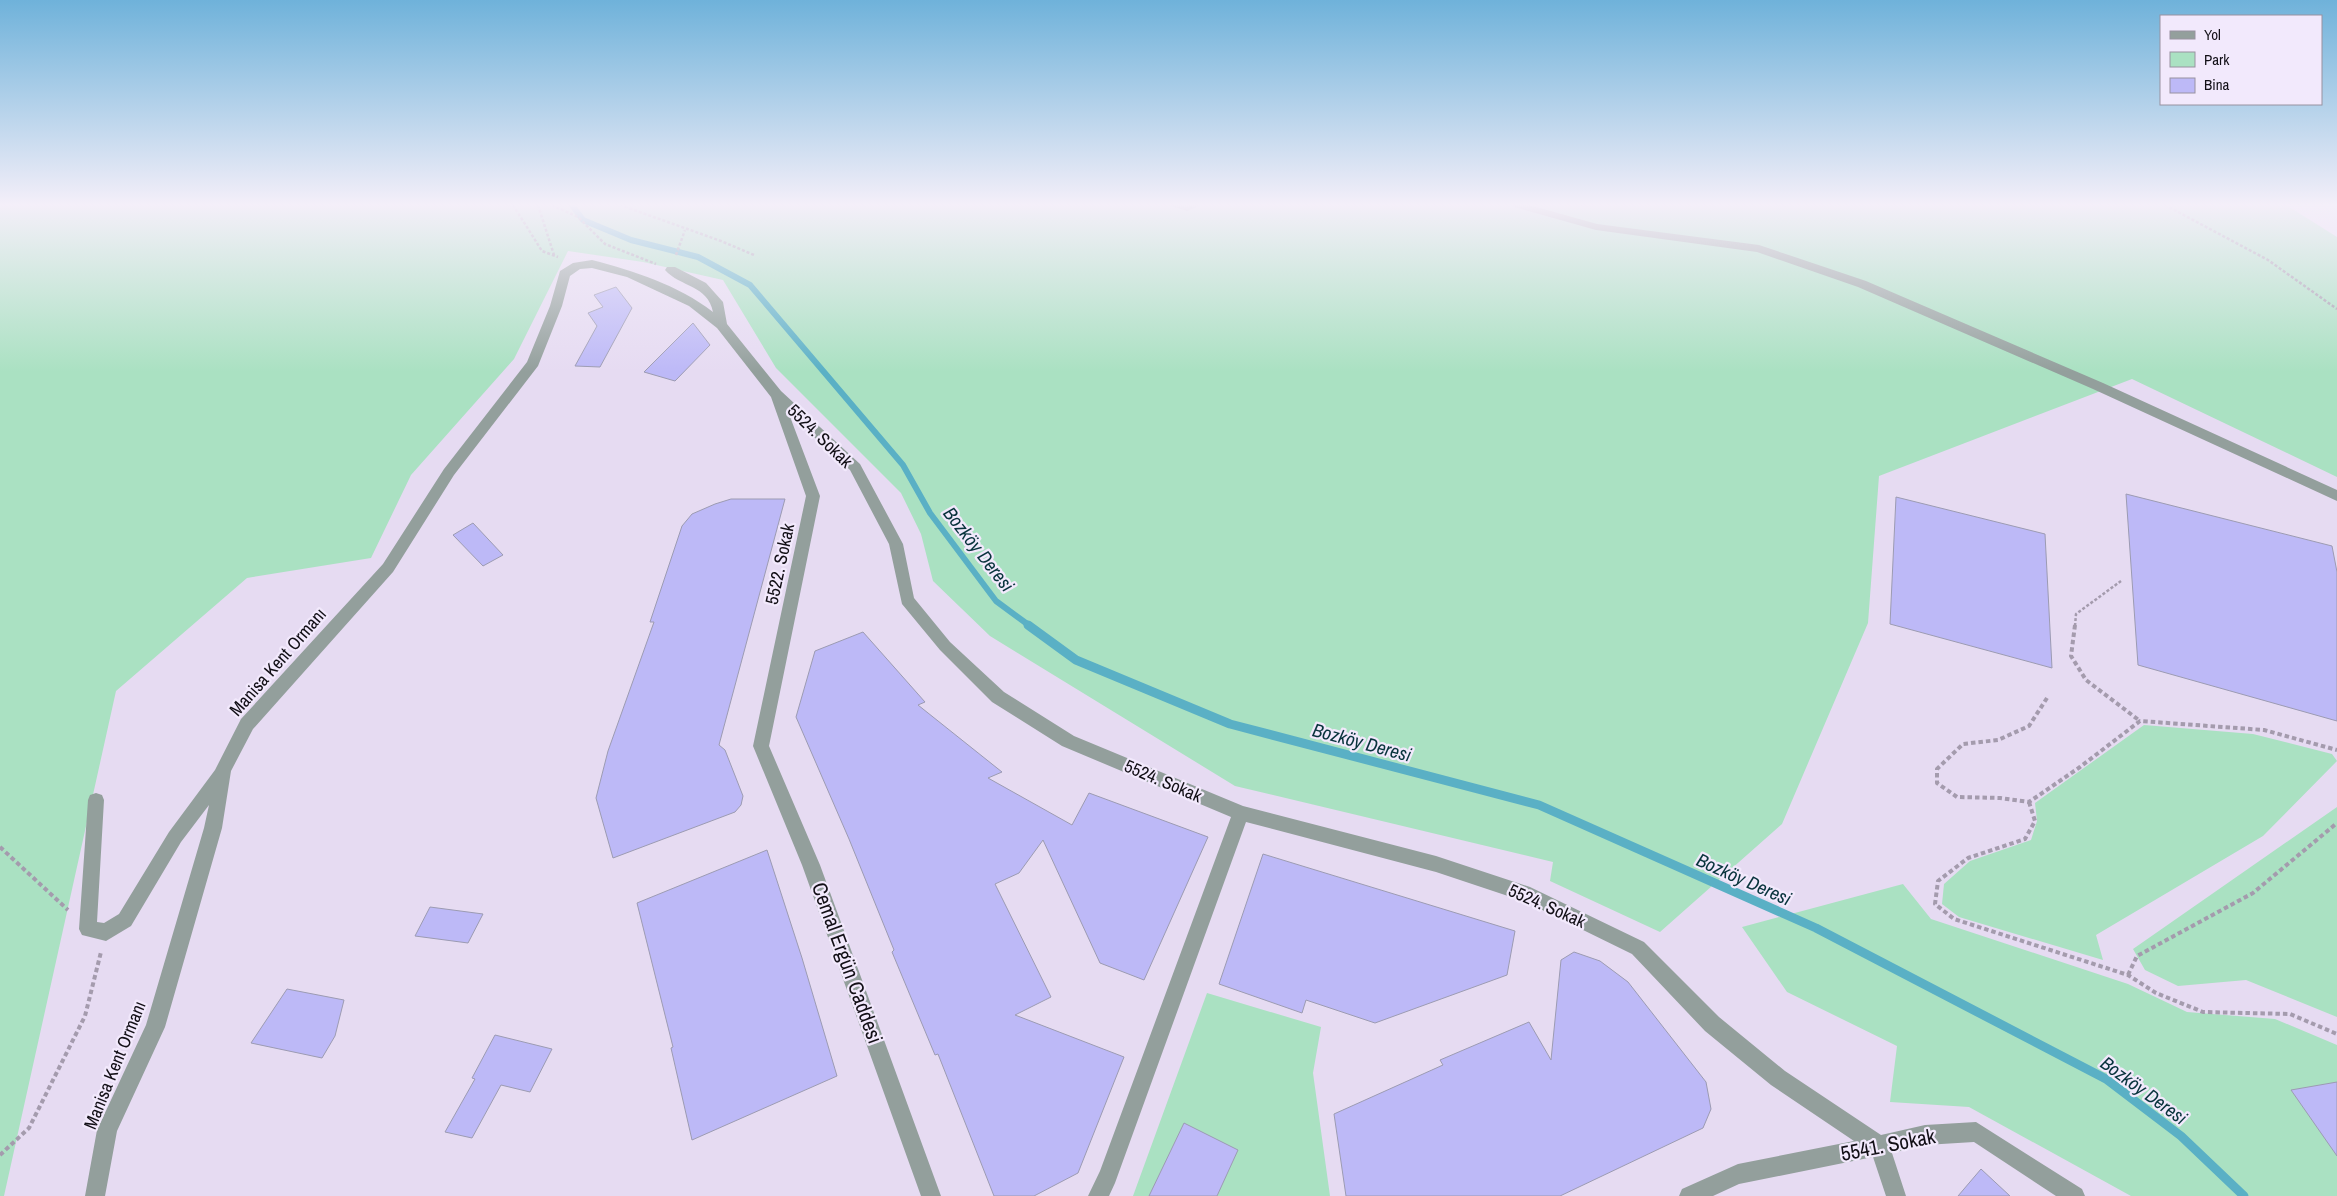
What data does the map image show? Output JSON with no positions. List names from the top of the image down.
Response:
{
  "streets": {
    "street": [
      "5524. Sokak",
      "5522. Sokak",
      "Manisa Kent Ormanı",
      "Cemal Ergün Caddesi",
      "5541. Sokak"
    ]
  },
  "crossings": [
    ["5524. Sokak", "5522. Sokak"],
    ["5524. Sokak", "Manisa Kent Ormanı"],
    ["5524. Sokak", "5541. Sokak"],
    ["5522. Sokak", "Cemal Ergün Caddesi"]
  ],
  "water": ["Bozköy Deresi"],
  "legend": ["Yol", "Park", "Bina"]
}
